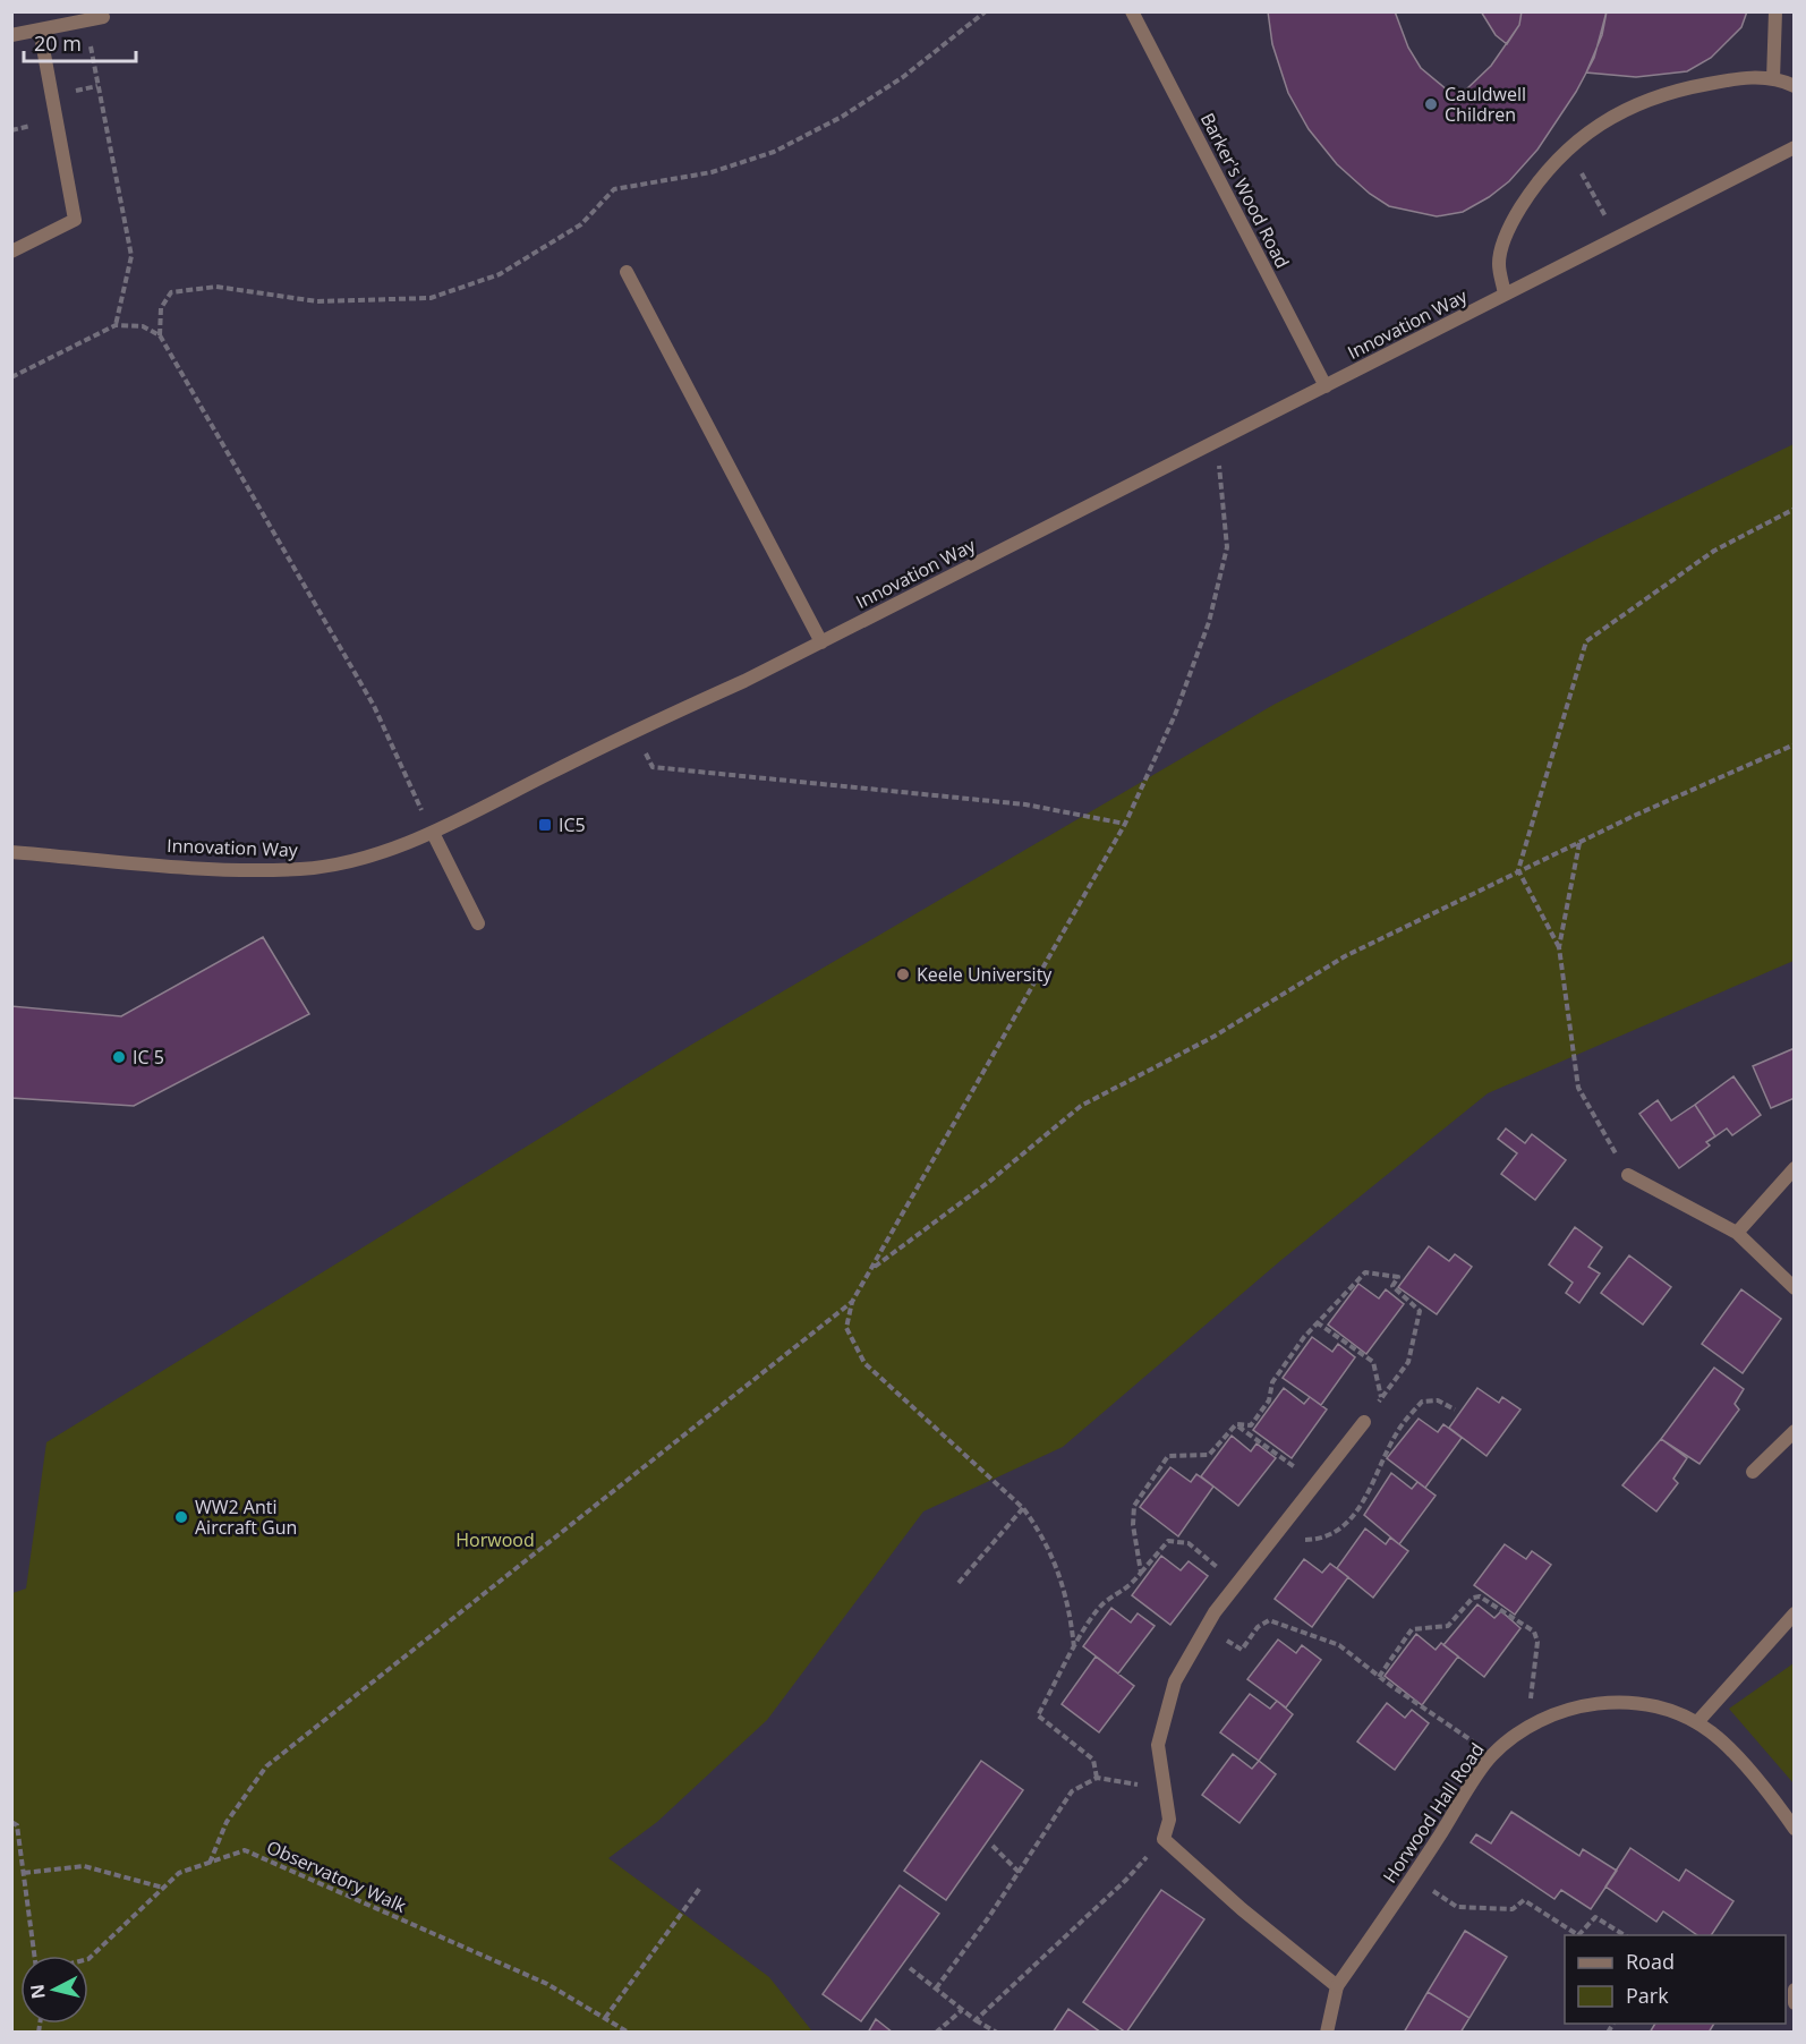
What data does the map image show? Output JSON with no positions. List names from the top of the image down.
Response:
{
  "streets": {
    "street": ["Barker's Wood Road", "Innovation Way", "Horwood Hall Road"],
    "path": ["Observatory Walk"]
  },
  "crossings": [
    ["Barker's Wood Road", "Innovation Way"]
  ],
  "parks": ["Horwood"],
  "places": {
    "other": [
      "Cauldwell Children",
      "Keele University",
      "IC 5",
      "WW2 Anti Aircraft Gun"
    ],
    "transit": ["IC5"]
  },
  "legend": ["Road", "Park"],
  "scale_bar": "20 m",
  "north": "left"
}
